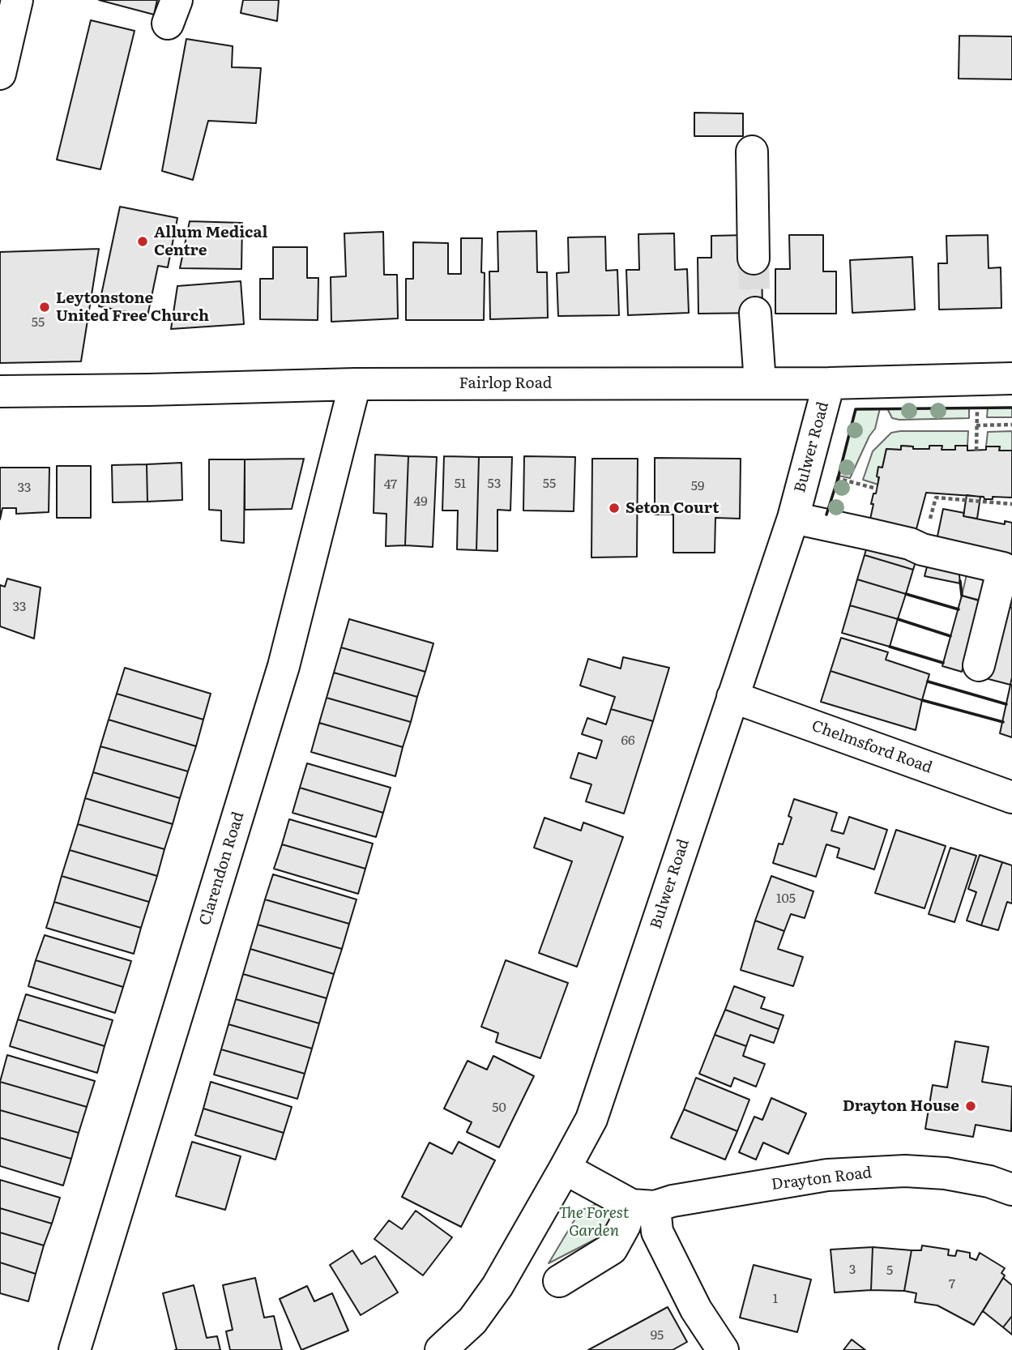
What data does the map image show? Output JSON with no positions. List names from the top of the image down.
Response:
{
  "streets": {
    "street": [
      "Fairlop Road",
      "Bulwer Road",
      "Chelmsford Road",
      "Clarendon Road",
      "Drayton Road"
    ]
  },
  "crossings": [
    ["Fairlop Road", "Bulwer Road"],
    ["Fairlop Road", "Clarendon Road"],
    ["Bulwer Road", "Chelmsford Road"]
  ],
  "parks": ["The Forest Garden"],
  "places": [
    "Allum Medical Centre",
    "Leytonstone United Free Church",
    "Seton Court",
    "Drayton House"
  ],
  "house_numbers": [
    "55",
    "51",
    "53",
    "55",
    "47",
    "59",
    "33",
    "49",
    "33",
    "66",
    "105",
    "50",
    "3",
    "5",
    "7",
    "1",
    "95"
  ]
}
